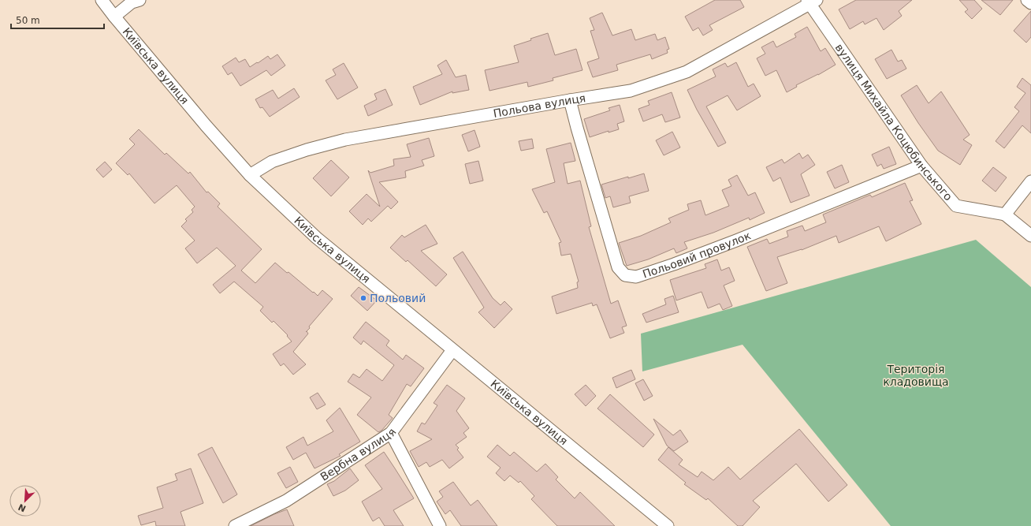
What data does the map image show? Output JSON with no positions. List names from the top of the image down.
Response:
{
  "streets": {
    "street": [
      "Київська вулиця",
      "Польова вулиця",
      "вулиця Михайла Коцюбинського",
      "Польовий провулок",
      "Вербна вулиця"
    ]
  },
  "crossings": [
    ["Київська вулиця", "Польова вулиця"],
    ["Київська вулиця", "Вербна вулиця"],
    ["Польова вулиця", "вулиця Михайла Коцюбинського"],
    ["Польова вулиця", "Польовий провулок"],
    ["вулиця Михайла Коцюбинського", "Польовий провулок"]
  ],
  "parks": ["Територія кладовища"],
  "places": ["Польовий"],
  "scale_bar": "50 m",
  "north": "bottom left"
}
